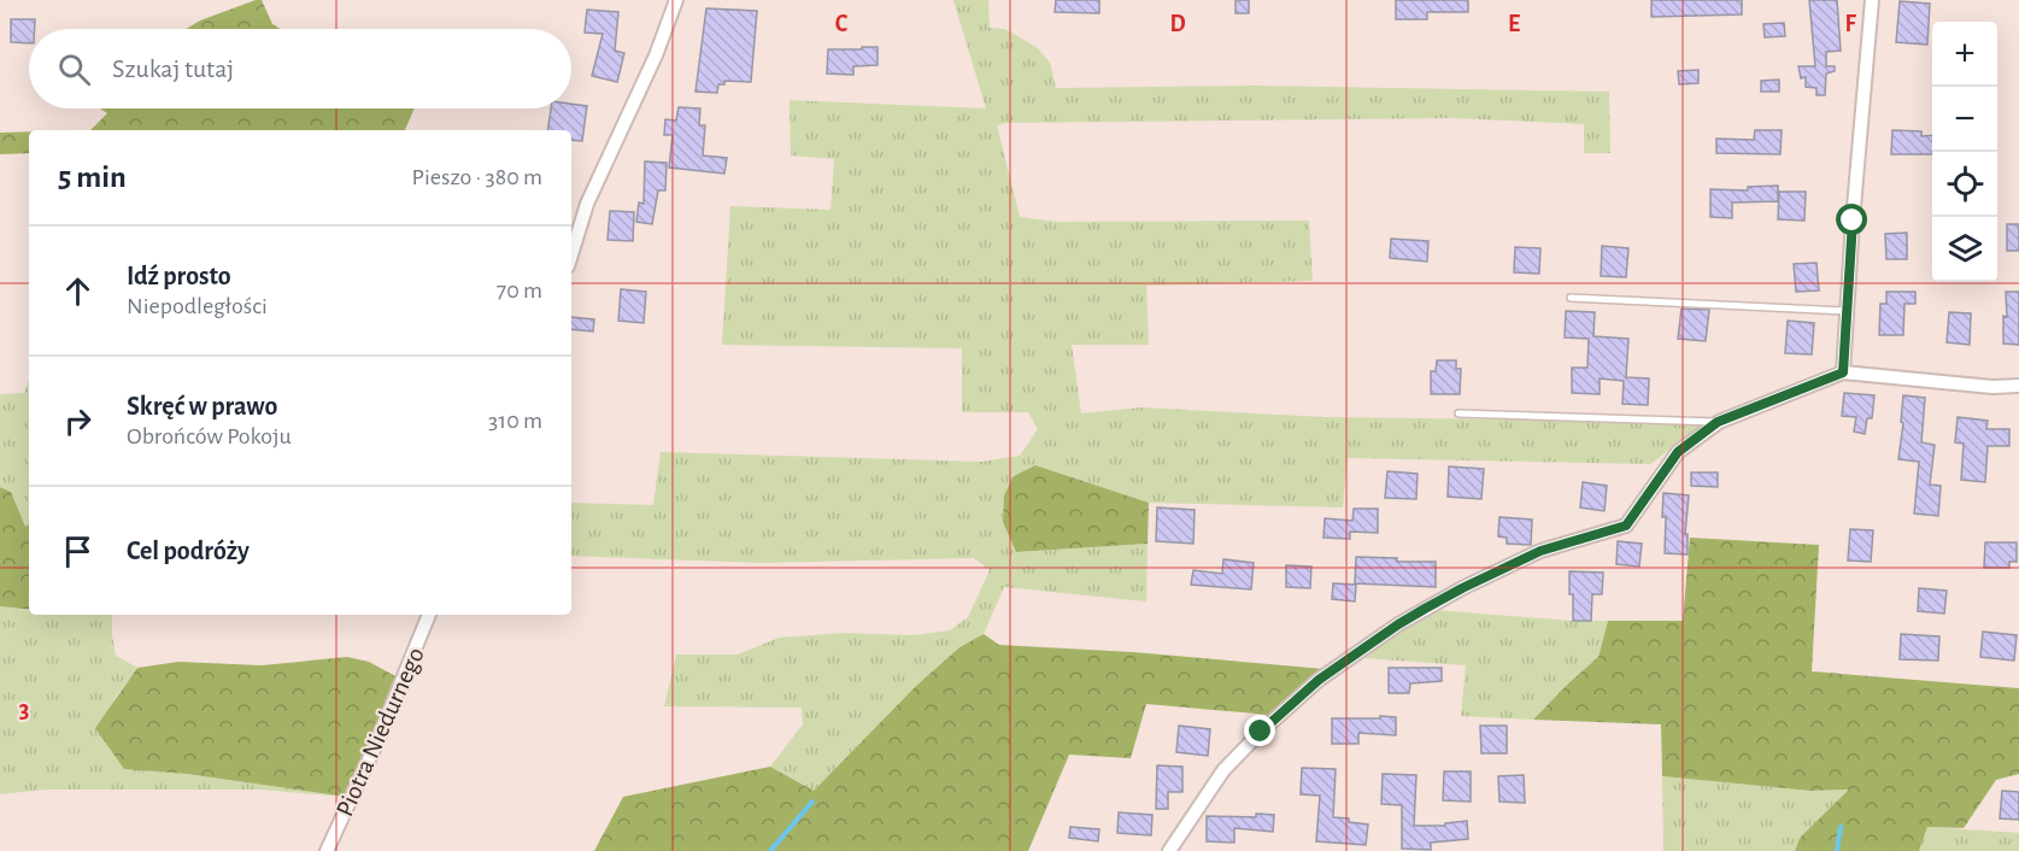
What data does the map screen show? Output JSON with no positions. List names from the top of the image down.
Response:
{
  "streets": {
    "street": ["Piotra Niedurnego"]
  },
  "page": {
    "map_buttons": ["+", "−"],
    "search": "Szukaj tutaj",
    "heading": ["5 min", "Pieszo · 380 m"],
    "list": [
      ["Idź prosto", "Niepodległości", "70 m"],
      ["Skręć w prawo", "Obrońców Pokoju", "310 m"],
      "Cel podróży"
    ]
  },
  "grid": {
    "columns": [
      "C",
      "D",
      "E",
      "F"
    ],
    "rows": ["3"]
  }
}
